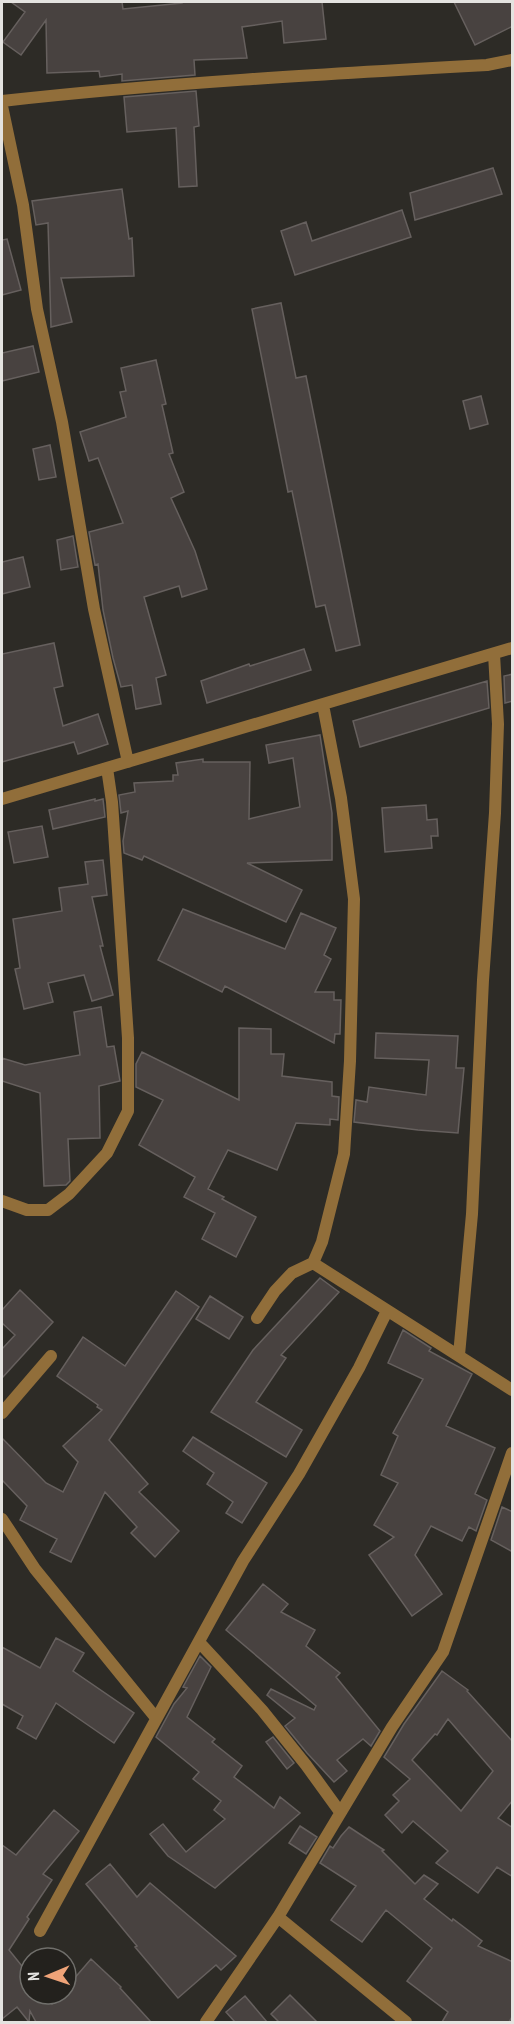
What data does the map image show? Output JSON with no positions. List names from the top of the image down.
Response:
{
  "north": "left"
}
